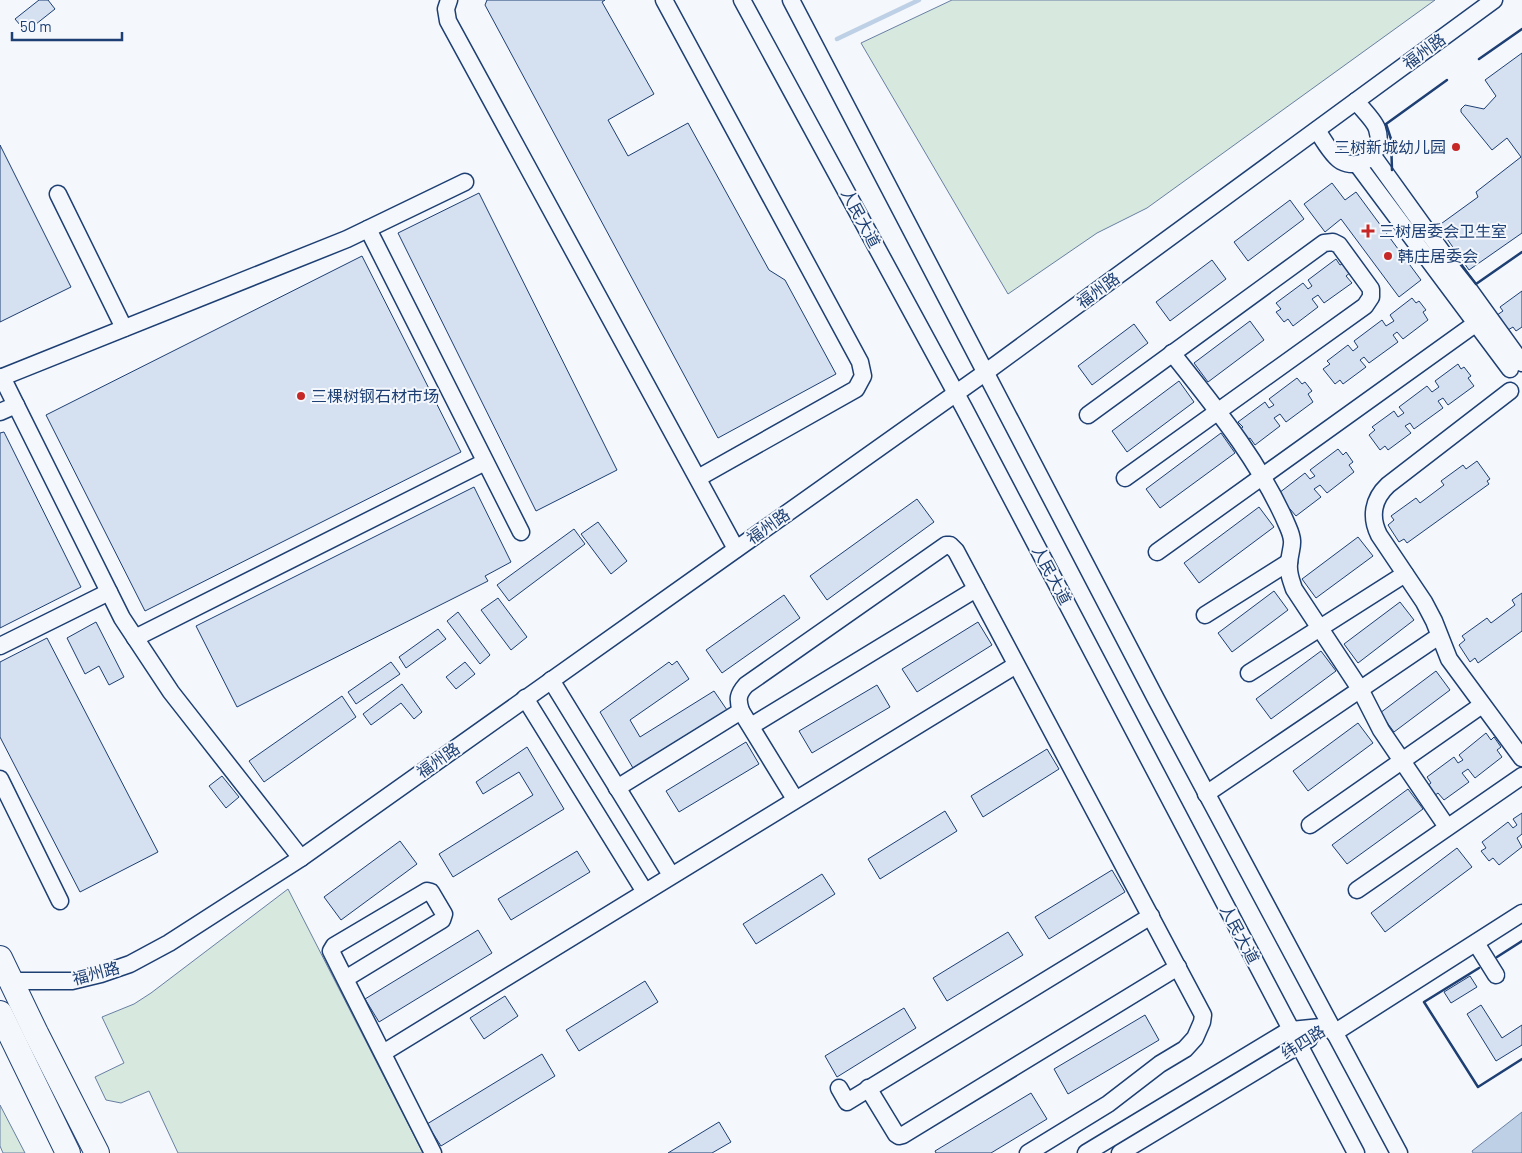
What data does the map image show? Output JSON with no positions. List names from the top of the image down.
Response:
{
  "streets": {
    "street": ["福州路", "人民大道", "纬四路"]
  },
  "crossings": [
    ["福州路", "人民大道"],
    ["人民大道", "纬四路"]
  ],
  "places": {
    "other": ["三树新城幼儿园", "韩庄居委会", "三棵树钢石材市场"],
    "health": ["三树居委会卫生室"]
  },
  "scale_bar": "50 m"
}
